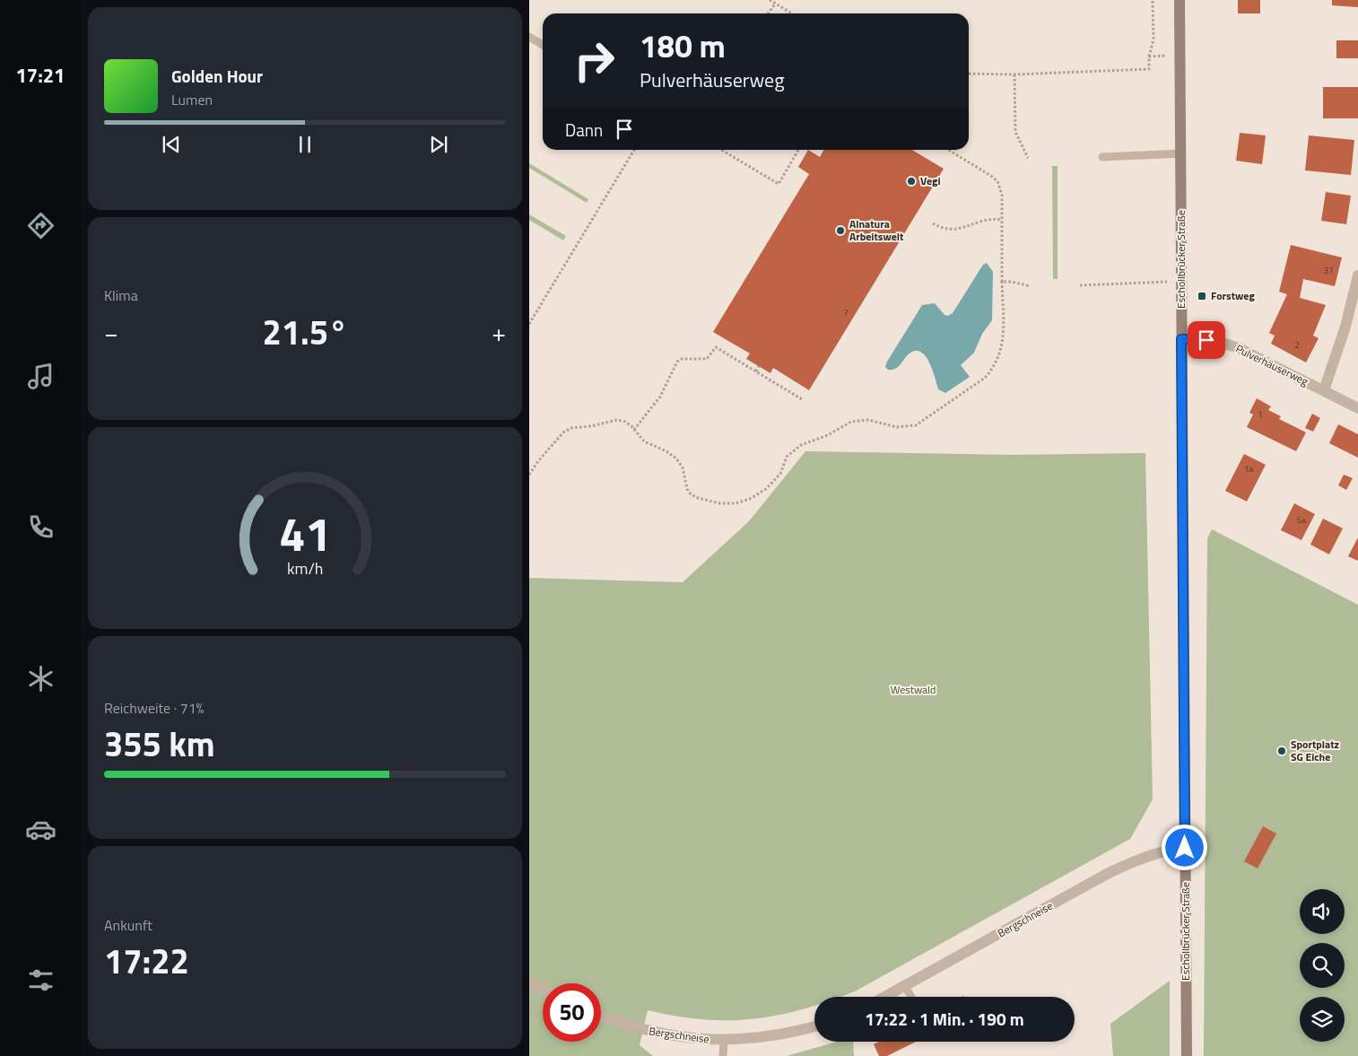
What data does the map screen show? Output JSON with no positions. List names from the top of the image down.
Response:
{
  "streets": {
    "main road": ["Eschollbrücker Straße"],
    "street": ["Pulverhäuserweg", "Bergschneise"]
  },
  "crossings": [
    ["Eschollbrücker Straße", "Pulverhäuserweg"],
    ["Eschollbrücker Straße", "Bergschneise"]
  ],
  "parks": ["Westwald"],
  "places": {
    "other": ["Vegi", "Alnatura Arbeitswelt", "Sportplatz SG Eiche"],
    "transit": ["Forstweg"]
  },
  "house_numbers": [
    "37",
    "7",
    "2",
    "1",
    "1a",
    "5a"
  ],
  "page": {
    "tabs": "17:21",
    "turn": ["180 m", "Pulverhäuserweg"],
    "song": ["Golden Hour", "Lumen"],
    "then": "Dann",
    "tile": [
      "Klima",
      ["Reichweite · 71%", "355 km"],
      ["Ankunft", "17:22"]
    ],
    "heat": ["−", "21.5°", "+"],
    "limit": "50",
    "trip": "17:22 · 1 Min. · 190 m",
    "gauge": ["41", "km/h"]
  }
}
